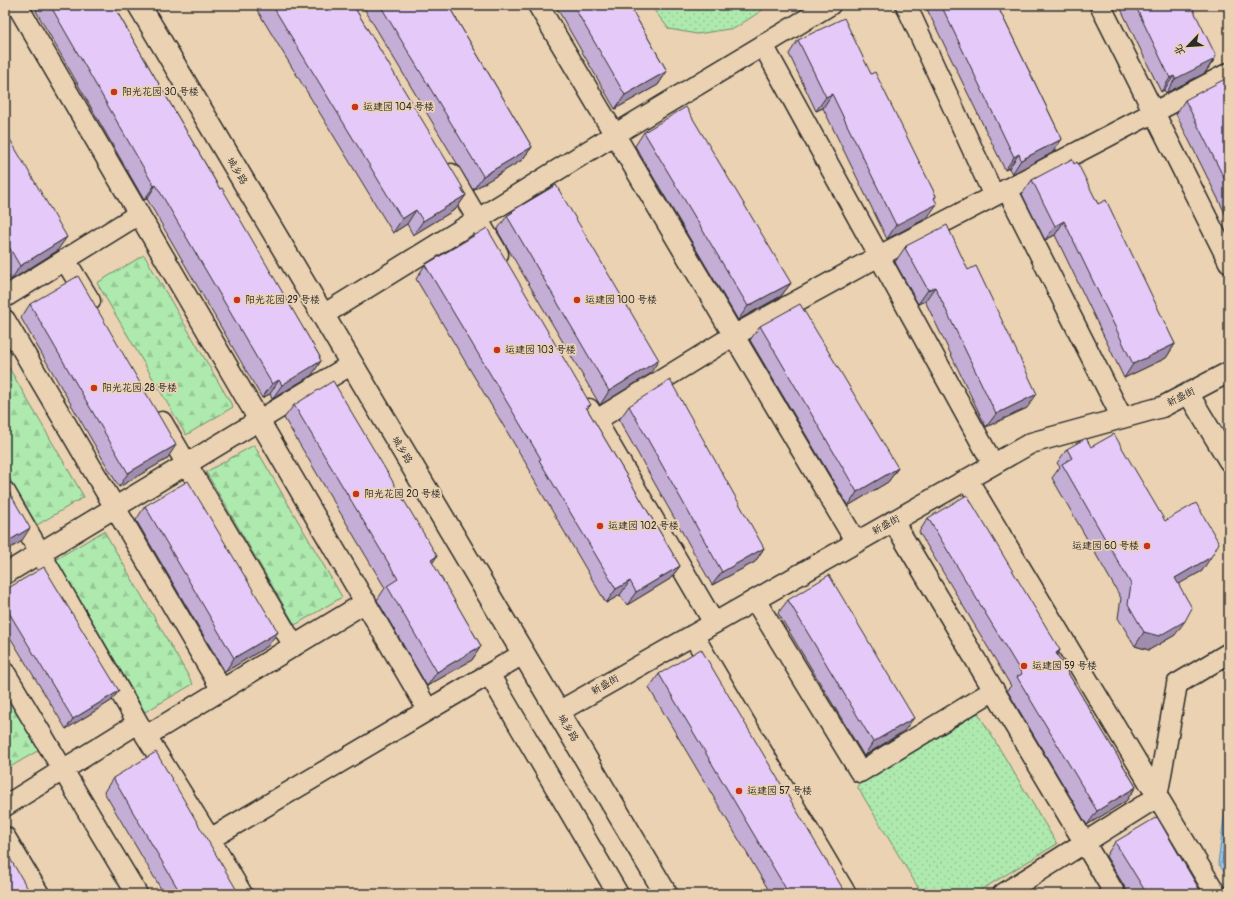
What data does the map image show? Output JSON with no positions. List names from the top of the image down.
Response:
{
  "streets": {
    "main road": ["城乡路"],
    "street": ["新盛街"]
  },
  "crossings": [
    ["城乡路", "新盛街"]
  ],
  "places": [
    "阳光花园 30 号楼",
    "运建园 104 号楼",
    "阳光花园 29 号楼",
    "运建园 100 号楼",
    "运建园 103 号楼",
    "阳光花园 28 号楼",
    "阳光花园 20 号楼",
    "运建园 102 号楼",
    "运建园 60 号楼",
    "运建园 59 号楼",
    "运建园 57 号楼"
  ],
  "north": "bottom left"
}
